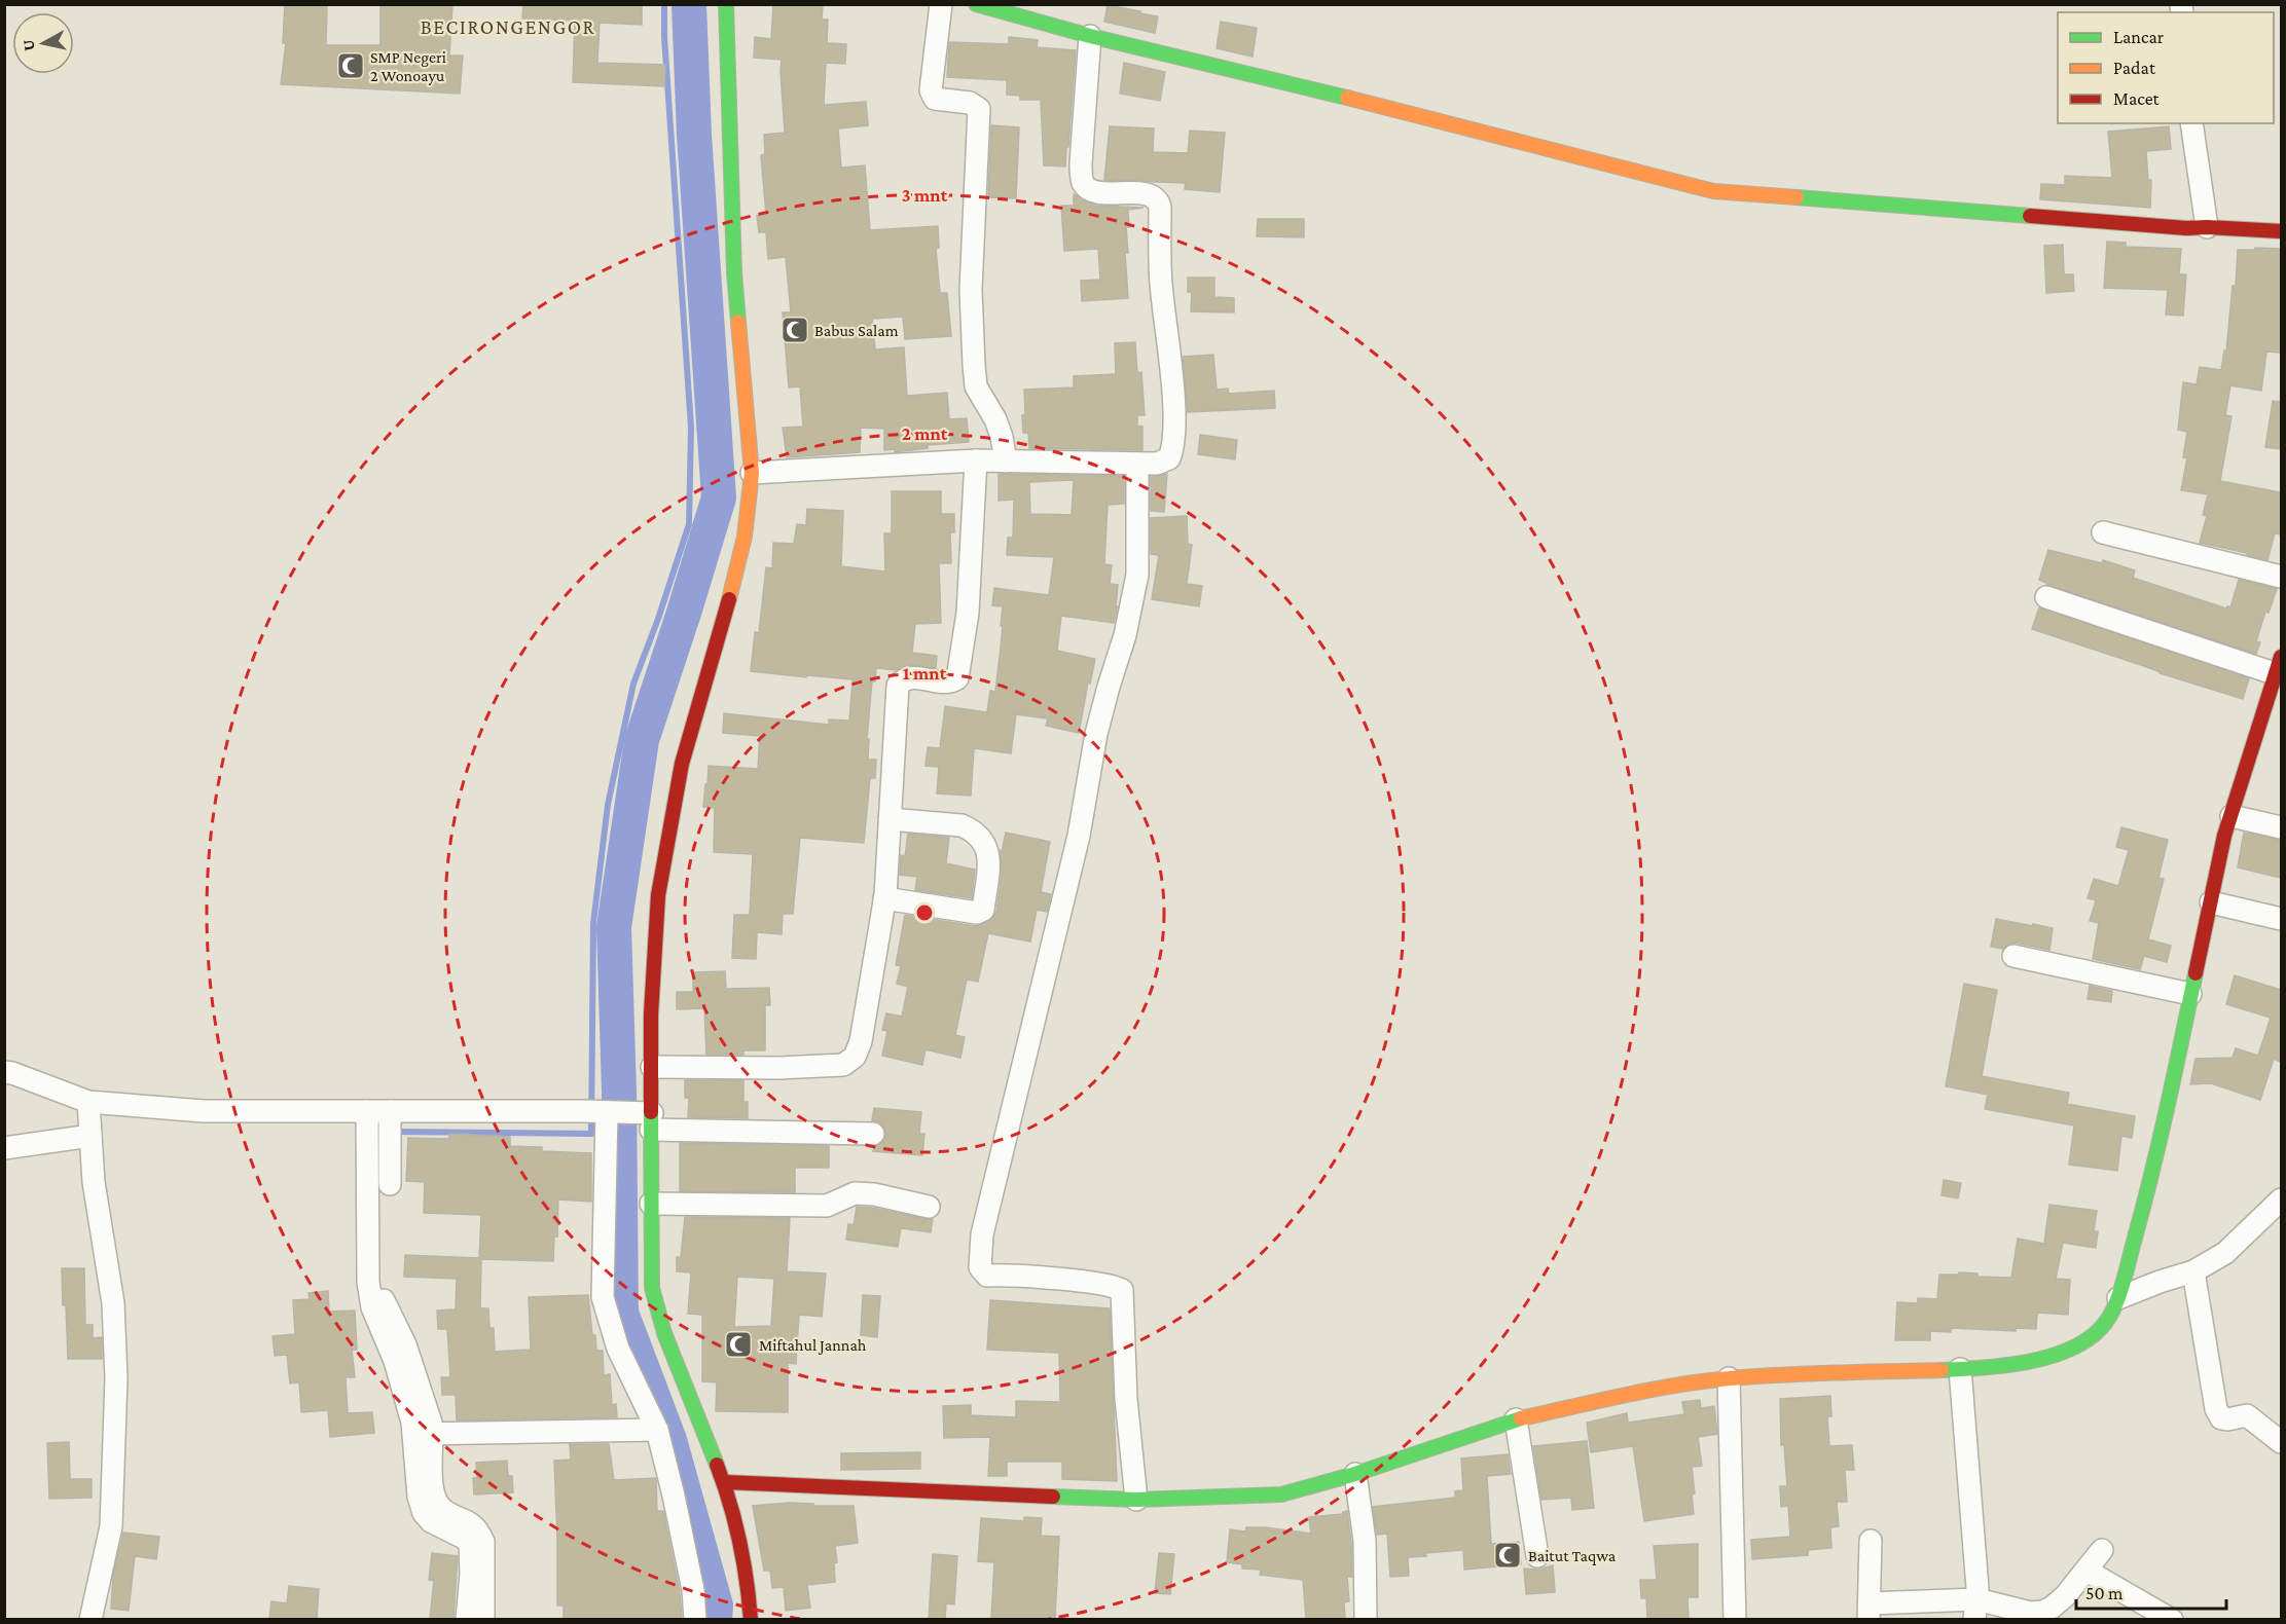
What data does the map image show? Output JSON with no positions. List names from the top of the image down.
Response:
{
  "districts": ["BECIRONGENGOR"],
  "places": {
    "mosque": [
      "SMP Negeri 2 Wonoayu",
      "Babus Salam",
      "Miftahul Jannah",
      "Baitut Taqwa"
    ]
  },
  "legend": ["Lancar", "Padat", "Macet"],
  "scale_bar": "50 m",
  "north": "left",
  "rings": ["3 mnt", "2 mnt", "1 mnt"]
}
